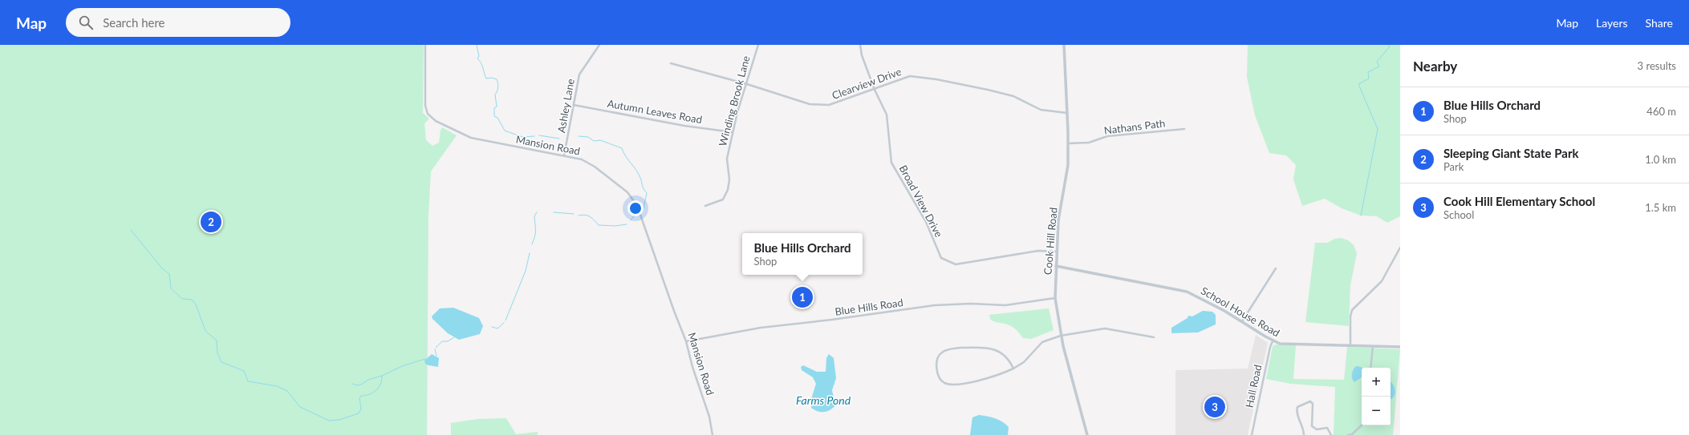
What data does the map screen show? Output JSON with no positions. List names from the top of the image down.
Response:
{
  "streets": {
    "street": [
      "Clearview Drive",
      "Winding Brook Lane",
      "Ashley Lane",
      "Autumn Leaves Road",
      "Nathans Path",
      "Mansion Road",
      "Broad View Drive",
      "Cook Hill Road",
      "Blue Hills Road",
      "School House Road",
      "Hall Road"
    ]
  },
  "crossings": [
    ["Clearview Drive", "Winding Brook Lane"],
    ["Clearview Drive", "Broad View Drive"],
    ["Clearview Drive", "Cook Hill Road"],
    ["Winding Brook Lane", "Autumn Leaves Road"],
    ["Ashley Lane", "Autumn Leaves Road"],
    ["Ashley Lane", "Mansion Road"],
    ["Nathans Path", "Cook Hill Road"],
    ["Mansion Road", "Blue Hills Road"],
    ["Broad View Drive", "Cook Hill Road"],
    ["Cook Hill Road", "Blue Hills Road"],
    ["Cook Hill Road", "School House Road"],
    ["School House Road", "Hall Road"]
  ],
  "water": ["Farms Pond"],
  "page": {
    "header": "Map",
    "search": "Search here",
    "nav": ["Map", "Layers", "Share"],
    "heading": ["Nearby", "3 results"],
    "list": [
      {
        "mark": "1",
        "name": "Blue Hills Orchard",
        "note": "Shop",
        "value": "460 m"
      },
      {
        "mark": "2",
        "name": "Sleeping Giant State Park",
        "note": "Park",
        "value": "1.0 km"
      },
      {
        "mark": "3",
        "name": "Cook Hill Elementary School",
        "note": "School",
        "value": "1.5 km"
      }
    ],
    "pins": ["2", "1", "3"],
    "popup": ["Blue Hills Orchard", "Shop"],
    "map_buttons": ["+", "−"]
  }
}
